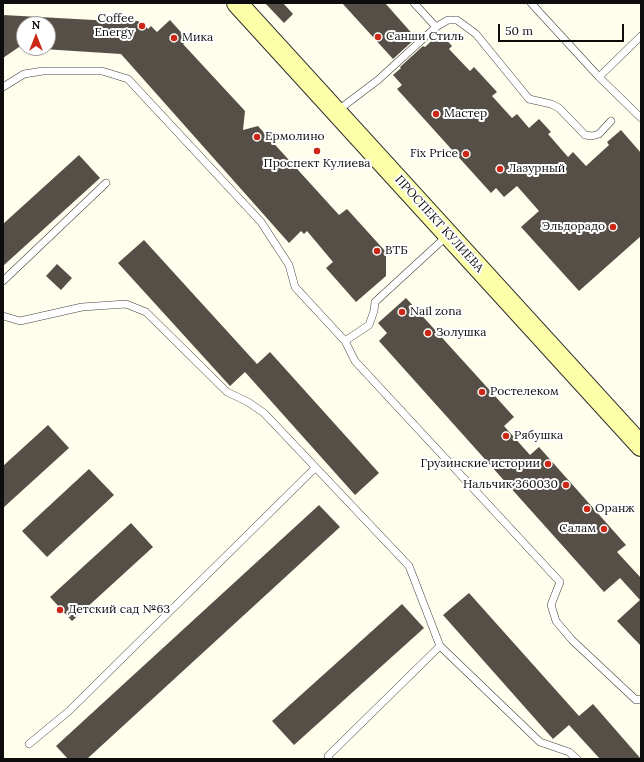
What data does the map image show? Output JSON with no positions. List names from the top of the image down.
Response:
{
  "streets": {
    "main road": ["ПРОСПЕКТ КУЛИЕВА"]
  },
  "places": [
    "Coffee Energy",
    "Санши Стиль",
    "Мика",
    "Мастер",
    "Ермолино",
    "Проспект Кулиева",
    "Fix Price",
    "Лазурный",
    "Эльдорадо",
    "ВТБ",
    "Nail zona",
    "Золушка",
    "Ростелеком",
    "Рябушка",
    "Грузинские истории",
    "Нальчик 360030",
    "Оранж",
    "Салам",
    "Детский сад №63"
  ],
  "scale_bar": "50 m",
  "north": "top"
}
